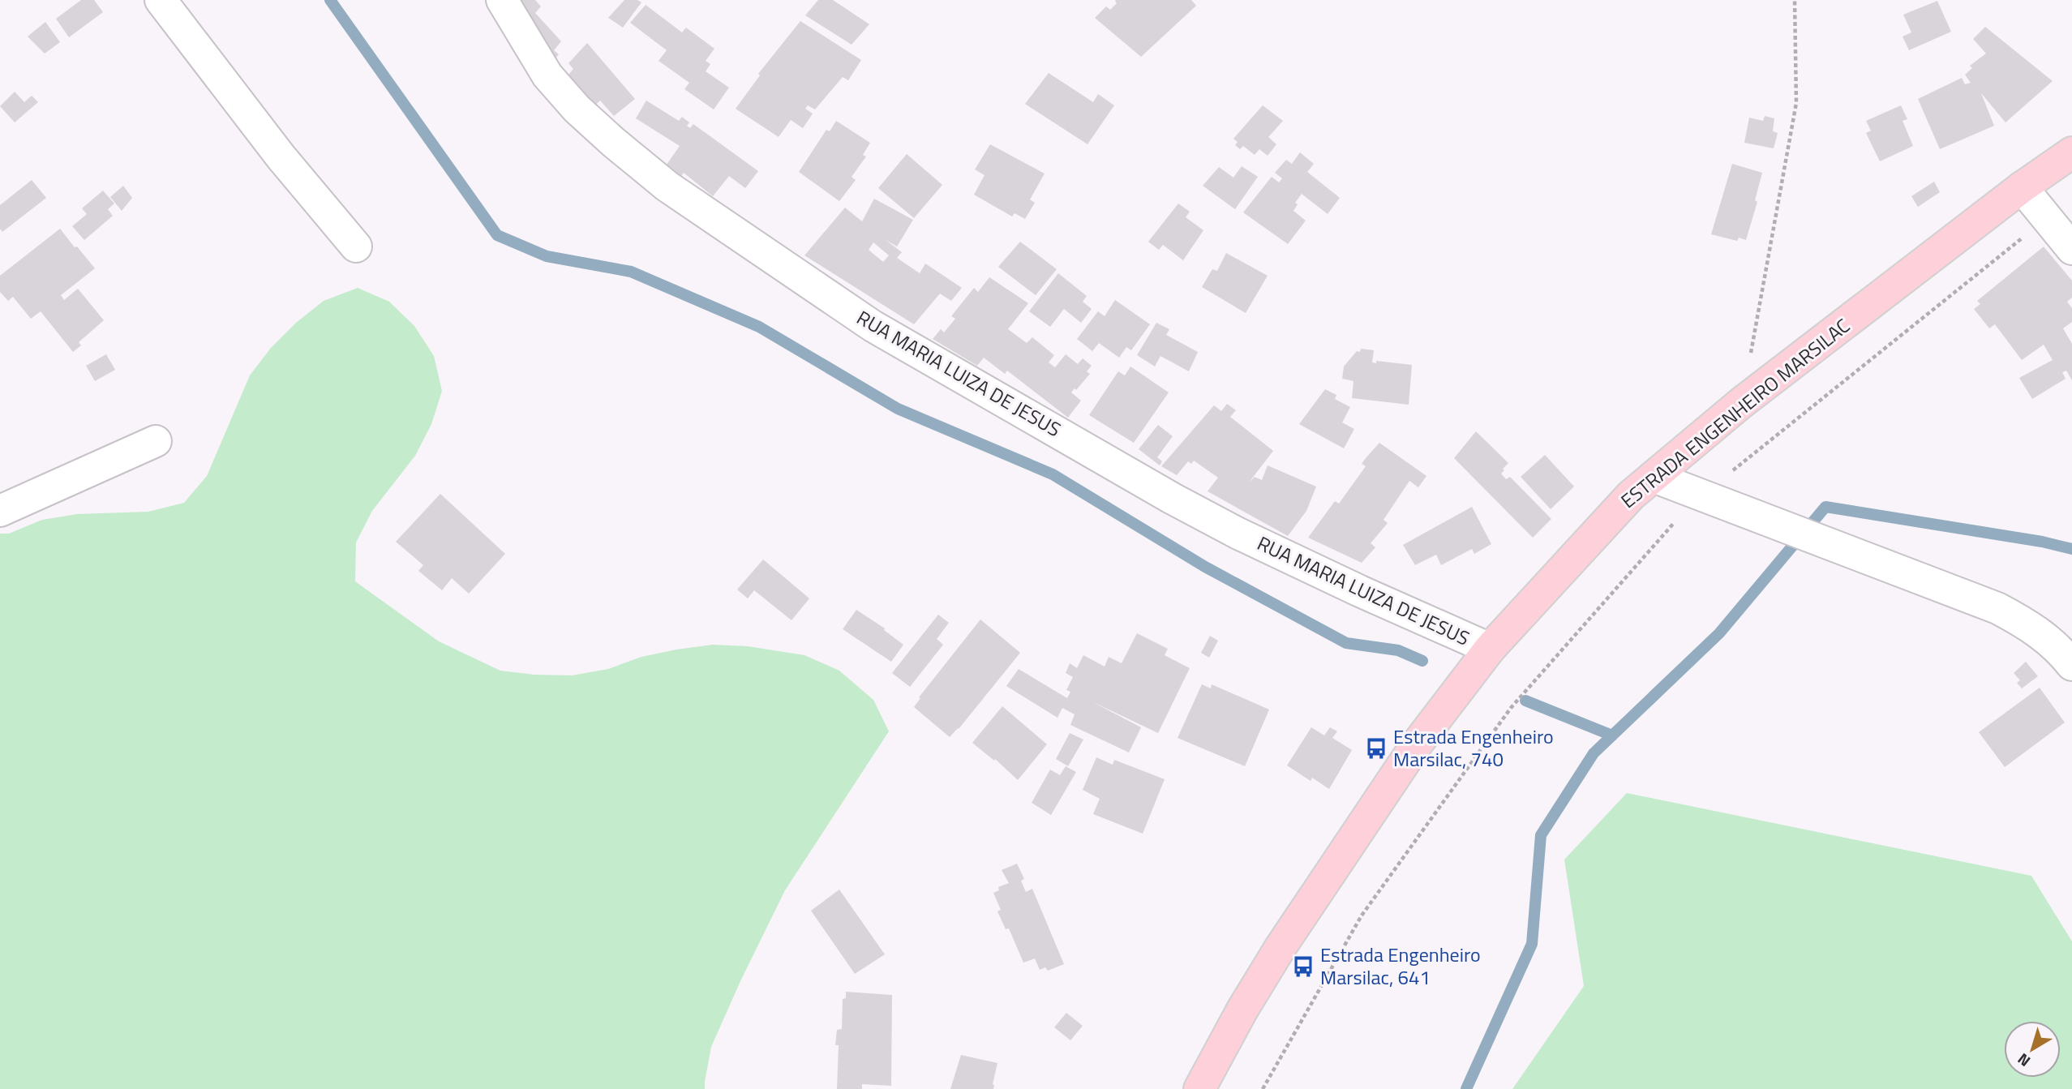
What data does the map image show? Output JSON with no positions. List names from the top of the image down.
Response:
{
  "streets": {
    "main road": ["ESTRADA ENGENHEIRO MARSILAC"],
    "street": ["RUA MARIA LUIZA DE JESUS"]
  },
  "crossings": [
    ["RUA MARIA LUIZA DE JESUS", "ESTRADA ENGENHEIRO MARSILAC"]
  ],
  "places": {
    "bus stop": ["Estrada Engenheiro Marsilac, 740", "Estrada Engenheiro Marsilac, 641"]
  },
  "north": "bottom left"
}
